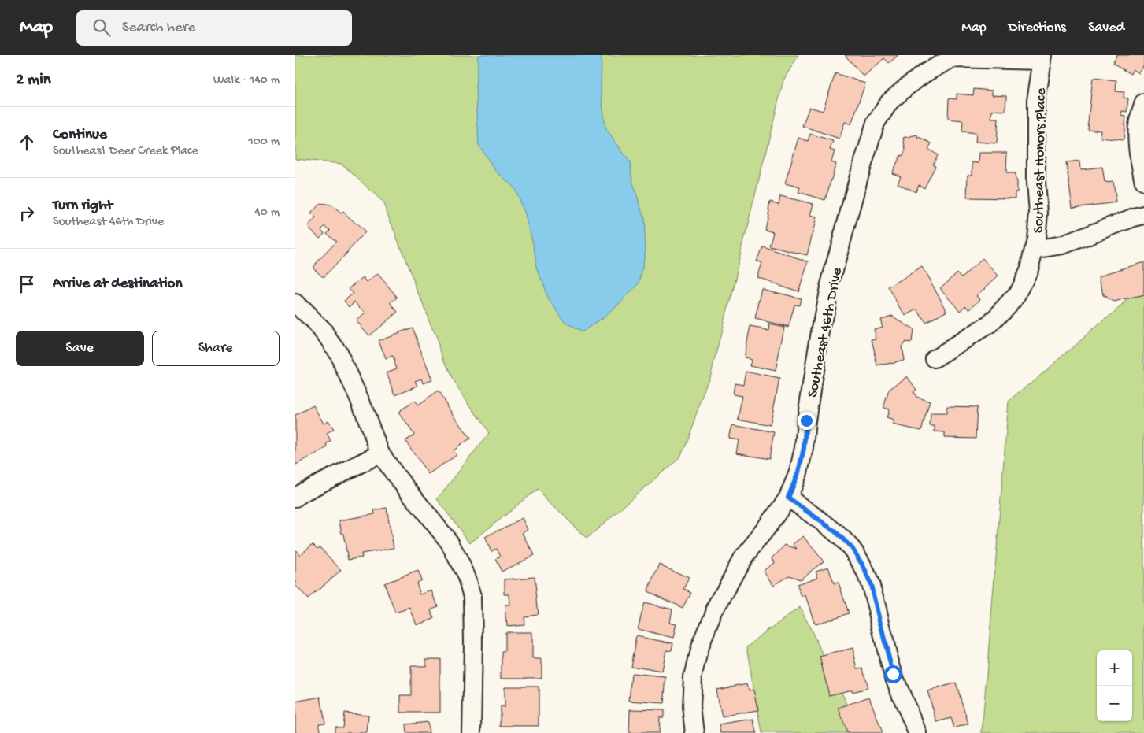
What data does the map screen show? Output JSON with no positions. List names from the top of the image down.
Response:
{
  "streets": {
    "street": ["Southeast Honors Place", "Southeast 46th Drive"]
  },
  "crossings": [
    ["Southeast Honors Place", "Southeast 46th Drive"]
  ],
  "page": {
    "header": "Map",
    "search": "Search here",
    "nav": ["Map", "Directions", "Saved"],
    "heading": ["2 min", "Walk · 140 m"],
    "list": [
      ["Continue", "Southeast Deer Creek Place", "100 m"],
      ["Turn right", "Southeast 46th Drive", "40 m"],
      "Arrive at destination"
    ],
    "buttons": ["Save", "Share"],
    "map_buttons": ["+", "−"]
  }
}
